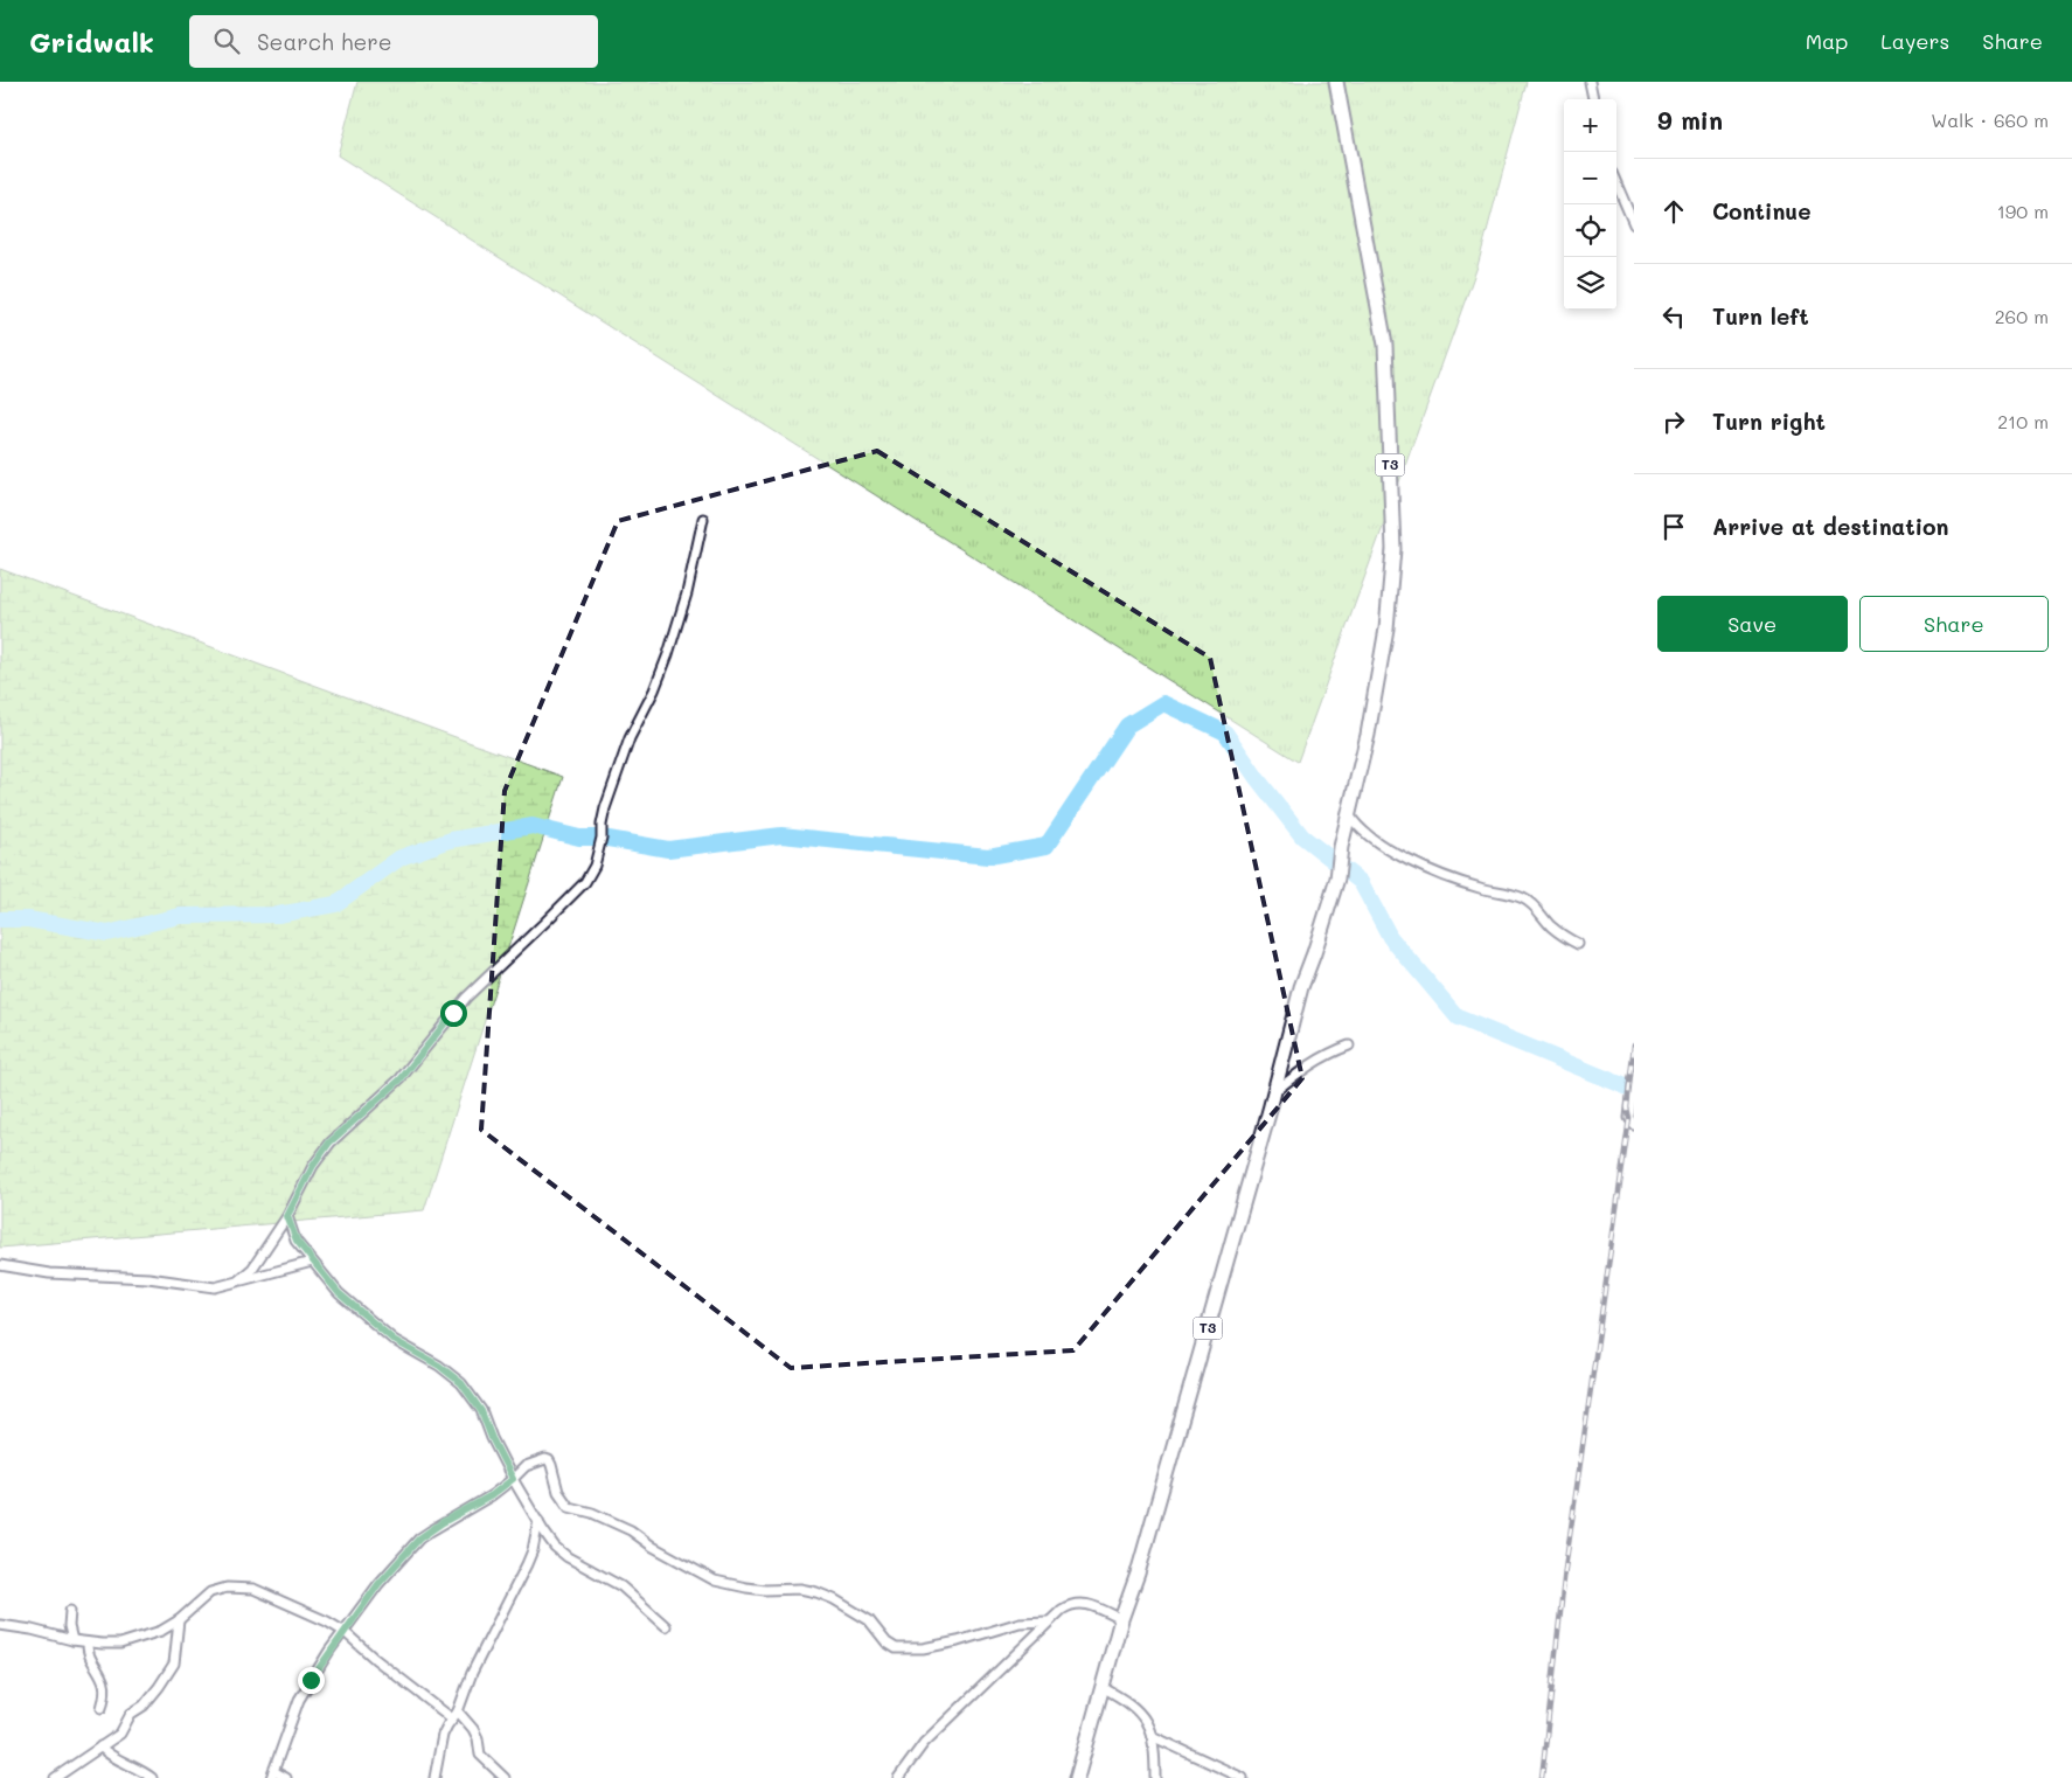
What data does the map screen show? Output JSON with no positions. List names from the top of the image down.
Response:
{
  "streets": {
    "highway": ["T3"]
  },
  "page": {
    "header": "Gridwalk",
    "search": "Search here",
    "nav": ["Map", "Layers", "Share"],
    "heading": ["9 min", "Walk · 660 m"],
    "map_buttons": ["+", "−"],
    "list": [
      ["Continue", "190 m"],
      ["Turn left", "260 m"],
      ["Turn right", "210 m"],
      "Arrive at destination"
    ],
    "buttons": ["Save", "Share"]
  }
}
